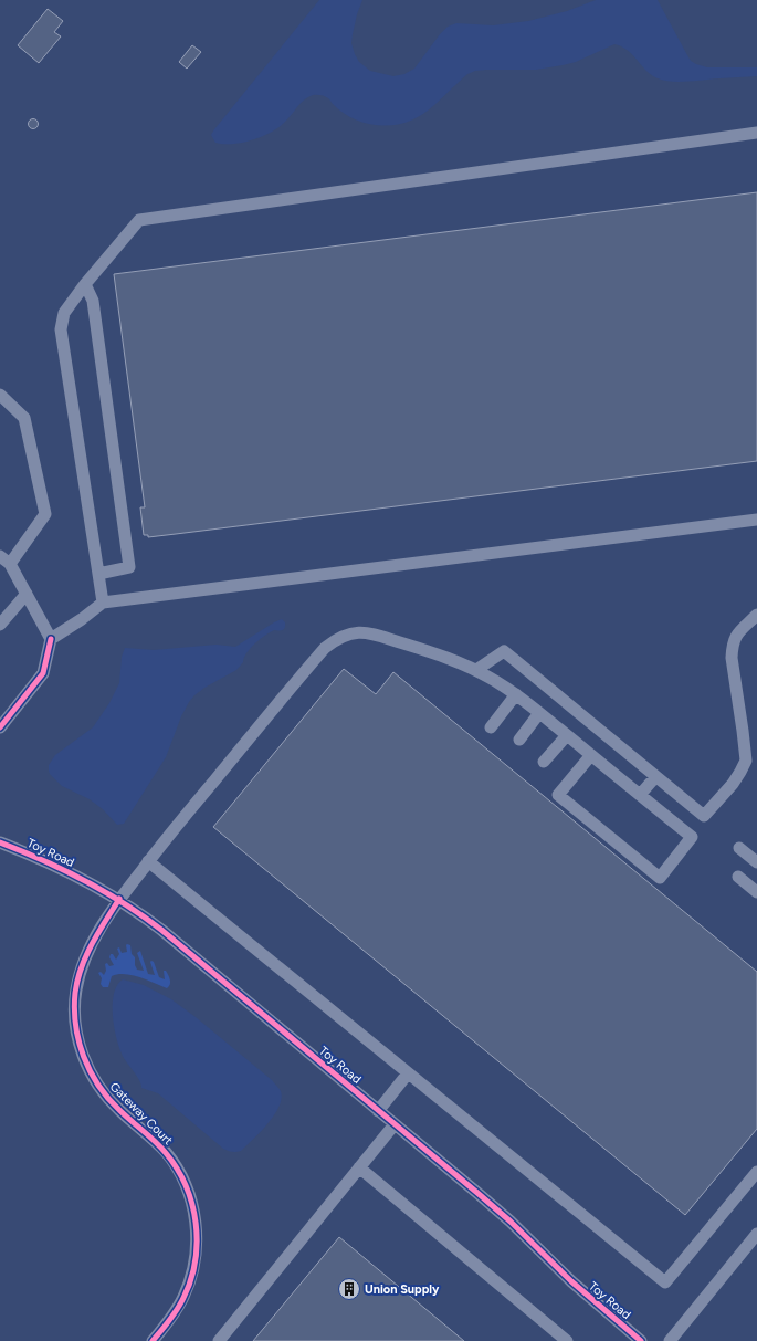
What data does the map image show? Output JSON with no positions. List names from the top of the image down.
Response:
{
  "streets": {
    "street": ["Toy Road", "Gateway Court"]
  },
  "crossings": [
    ["Toy Road", "Gateway Court"]
  ],
  "places": {
    "building": ["Union Supply"]
  }
}
